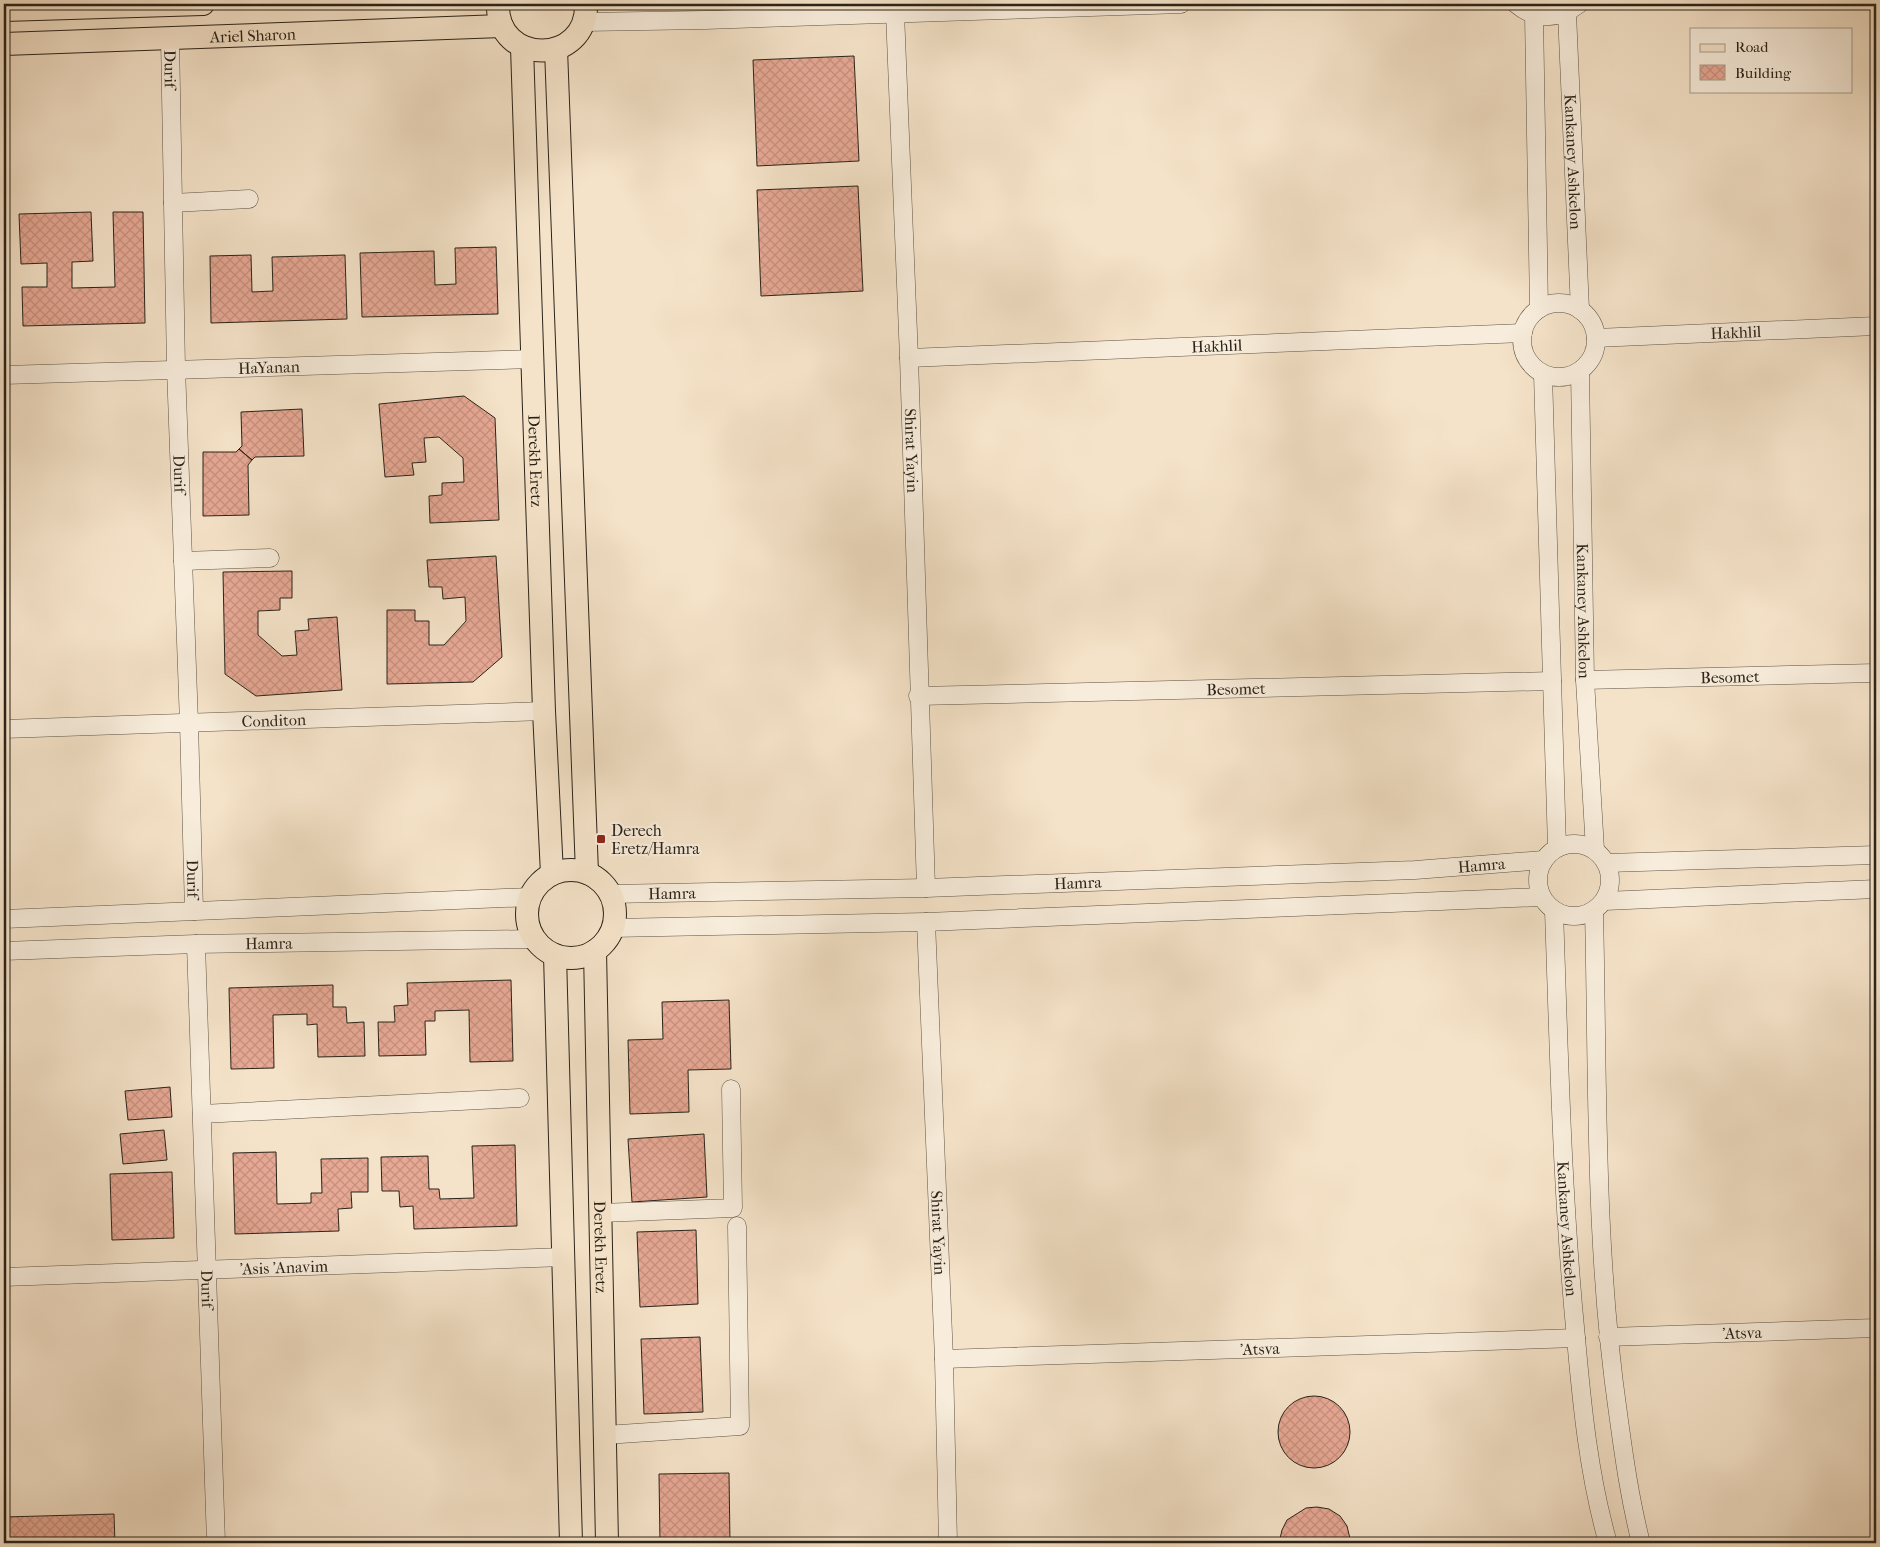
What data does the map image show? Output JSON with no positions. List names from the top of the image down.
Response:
{
  "streets": {
    "main road": ["Ariel Sharon", "Derekh Eretz"],
    "street": [
      "Durif",
      "Kankaney Ashkelon",
      "Hakhlil",
      "HaYanan",
      "Shirat Yayin",
      "Besomet",
      "Conditon",
      "Hamra",
      "'Asis 'Anavim",
      "'Atsva"
    ]
  },
  "crossings": [
    ["Ariel Sharon", "Durif"],
    ["Durif", "HaYanan"],
    ["Durif", "Conditon"],
    ["Durif", "Hamra"],
    ["Durif", "'Asis 'Anavim"],
    ["Kankaney Ashkelon", "Hakhlil"],
    ["Kankaney Ashkelon", "Besomet"],
    ["Kankaney Ashkelon", "Hamra"],
    ["Kankaney Ashkelon", "'Atsva"],
    ["Hakhlil", "Shirat Yayin"],
    ["HaYanan", "Derekh Eretz"],
    ["Shirat Yayin", "Besomet"],
    ["Shirat Yayin", "Hamra"],
    ["Shirat Yayin", "'Atsva"],
    ["Derekh Eretz", "Conditon"],
    ["Derekh Eretz", "Hamra"]
  ],
  "places": {
    "transit": ["Derech Eretz/Hamra"]
  },
  "legend": ["Road", "Building"]
}
